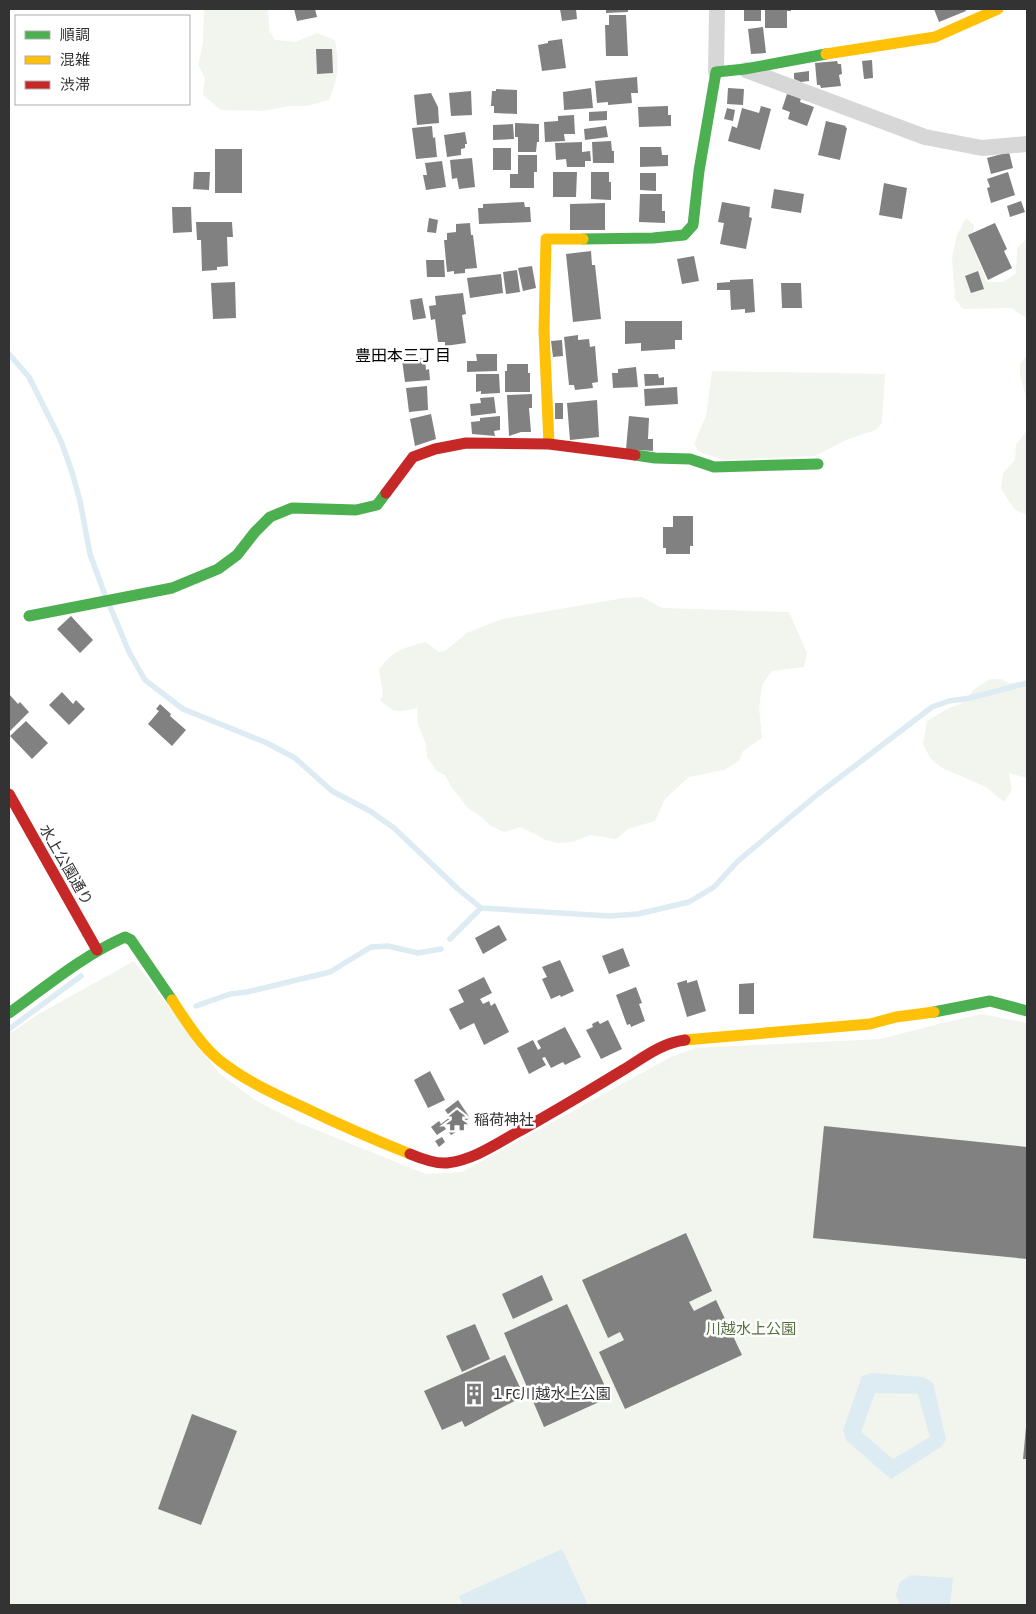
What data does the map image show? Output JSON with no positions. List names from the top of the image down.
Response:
{
  "streets": {
    "street": ["水上公園通り"]
  },
  "districts": ["豊田本三丁目"],
  "parks": ["川越水上公園"],
  "places": {
    "temple": ["稲荷神社"],
    "building": ["１FC川越水上公園"]
  },
  "legend": ["順調", "混雑", "渋滞"]
}
